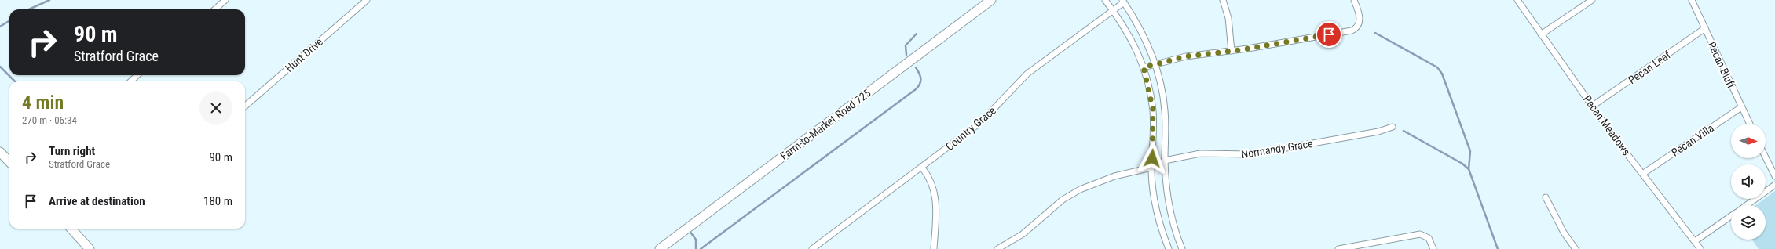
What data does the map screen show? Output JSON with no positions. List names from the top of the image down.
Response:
{
  "streets": {
    "street": [
      "Hunt Drive",
      "Pecan Bluff",
      "Pecan Leaf",
      "Farm-to-Market Road 725",
      "Pecan Meadows",
      "Country Grace",
      "Pecan Villa",
      "Normandy Grace"
    ]
  },
  "crossings": [
    ["Pecan Bluff", "Pecan Leaf"],
    ["Pecan Bluff", "Pecan Villa"],
    ["Pecan Leaf", "Pecan Meadows"],
    ["Pecan Meadows", "Pecan Villa"]
  ],
  "north": "right",
  "page": {
    "turn": ["90 m", "Stratford Grace"],
    "heading": ["4 min", "270 m · 06:34"],
    "list": [
      {
        "name": "Turn right",
        "note": "Stratford Grace",
        "value": "90 m"
      },
      {
        "name": "Arrive at destination",
        "value": "180 m"
      }
    ]
  }
}
